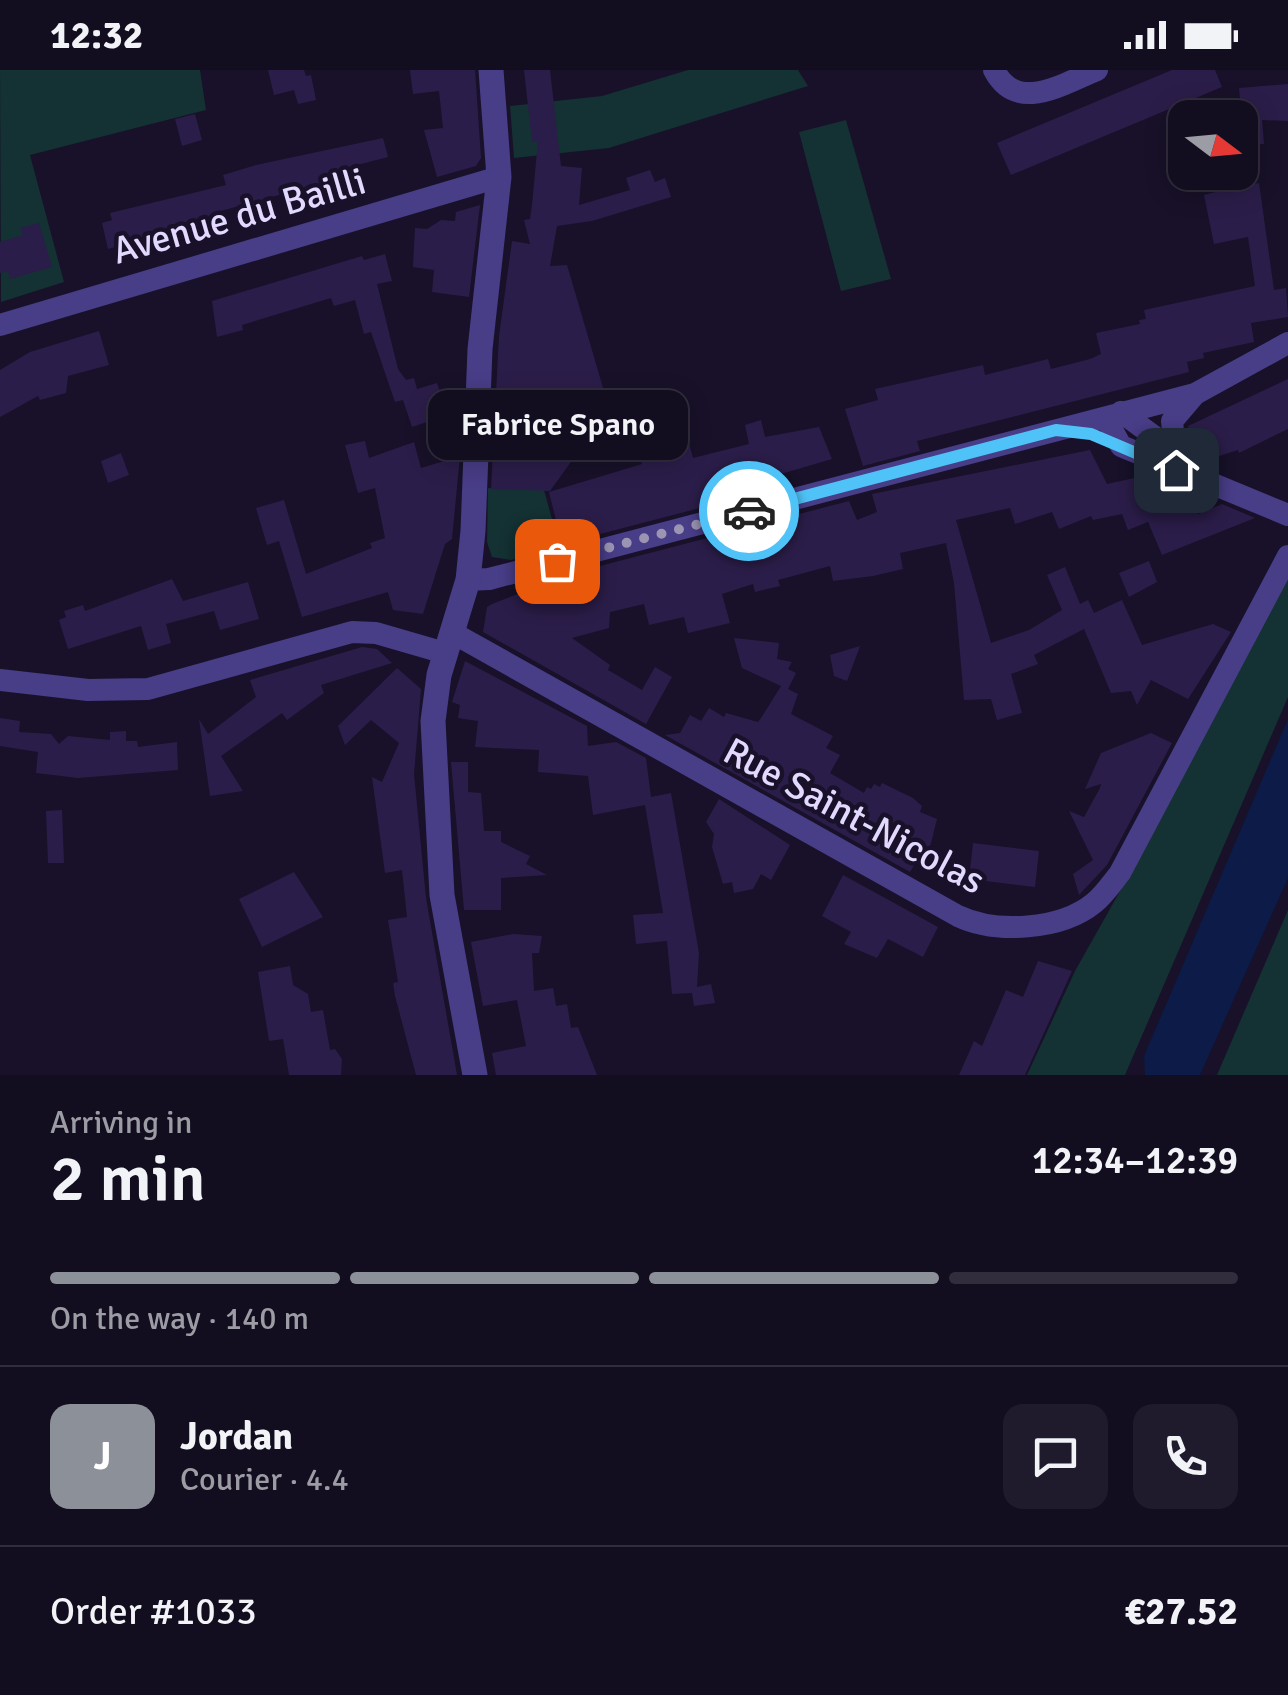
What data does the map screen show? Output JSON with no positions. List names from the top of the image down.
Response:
{
  "streets": {
    "street": ["Avenue du Bailli", "Rue Saint-Nicolas"]
  },
  "places": ["Fabrice Spano"],
  "north": "right",
  "page": {
    "status": "12:32",
    "bubble": "Fabrice Spano",
    "heading": ["2 min", "Arriving in", "12:34–12:39"],
    "panel": [
      "Jordan",
      "Courier · 4.4",
      "Order #1033",
      "€27.52"
    ],
    "bar": "On the way · 140 m",
    "round": "J"
  }
}
